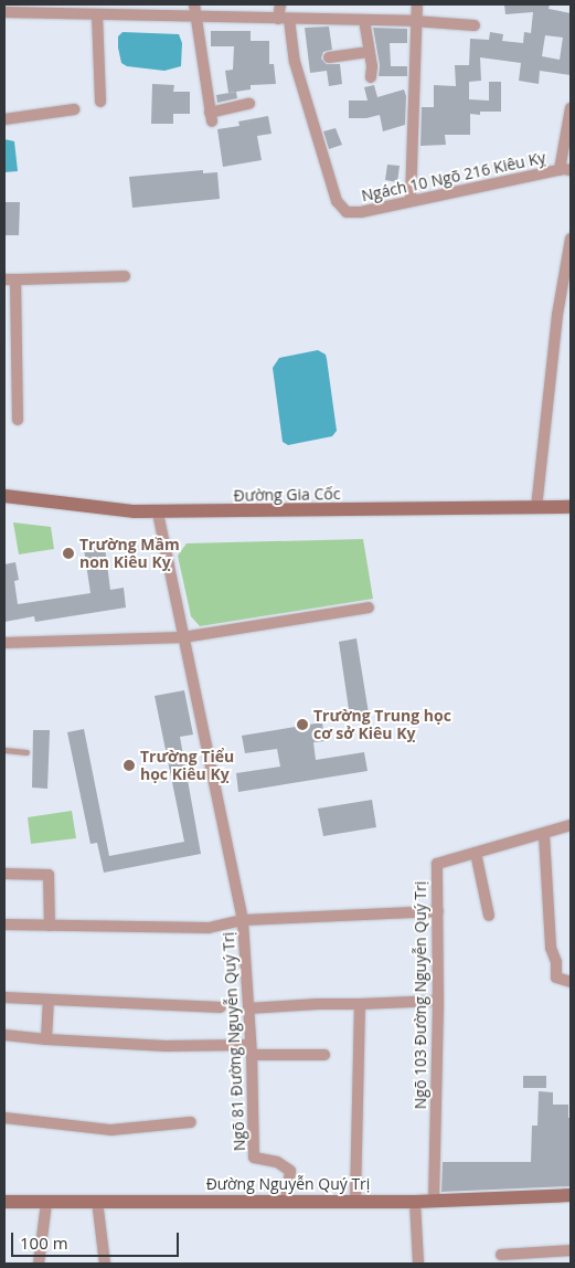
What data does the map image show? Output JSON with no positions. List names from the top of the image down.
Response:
{
  "streets": {
    "street": [
      "Ngách 10 Ngõ 216 Kiêu Kỵ",
      "Đường Gia Cốc",
      "Ngõ 103 Đường Nguyễn Quý Trị",
      "Ngõ 81 Đường Nguyễn Quý Trị",
      "Đường Nguyễn Quý Trị"
    ]
  },
  "crossings": [
    ["Ngõ 103 Đường Nguyễn Quý Trị", "Ngõ 81 Đường Nguyễn Quý Trị"],
    ["Ngõ 103 Đường Nguyễn Quý Trị", "Đường Nguyễn Quý Trị"],
    ["Ngõ 81 Đường Nguyễn Quý Trị", "Đường Nguyễn Quý Trị"]
  ],
  "places": ["Trường Mầm non Kiêu Kỵ", "Trường Trung học cơ sở Kiêu Kỵ", "Trường Tiểu học Kiêu Kỵ"],
  "scale_bar": "100 m"
}
